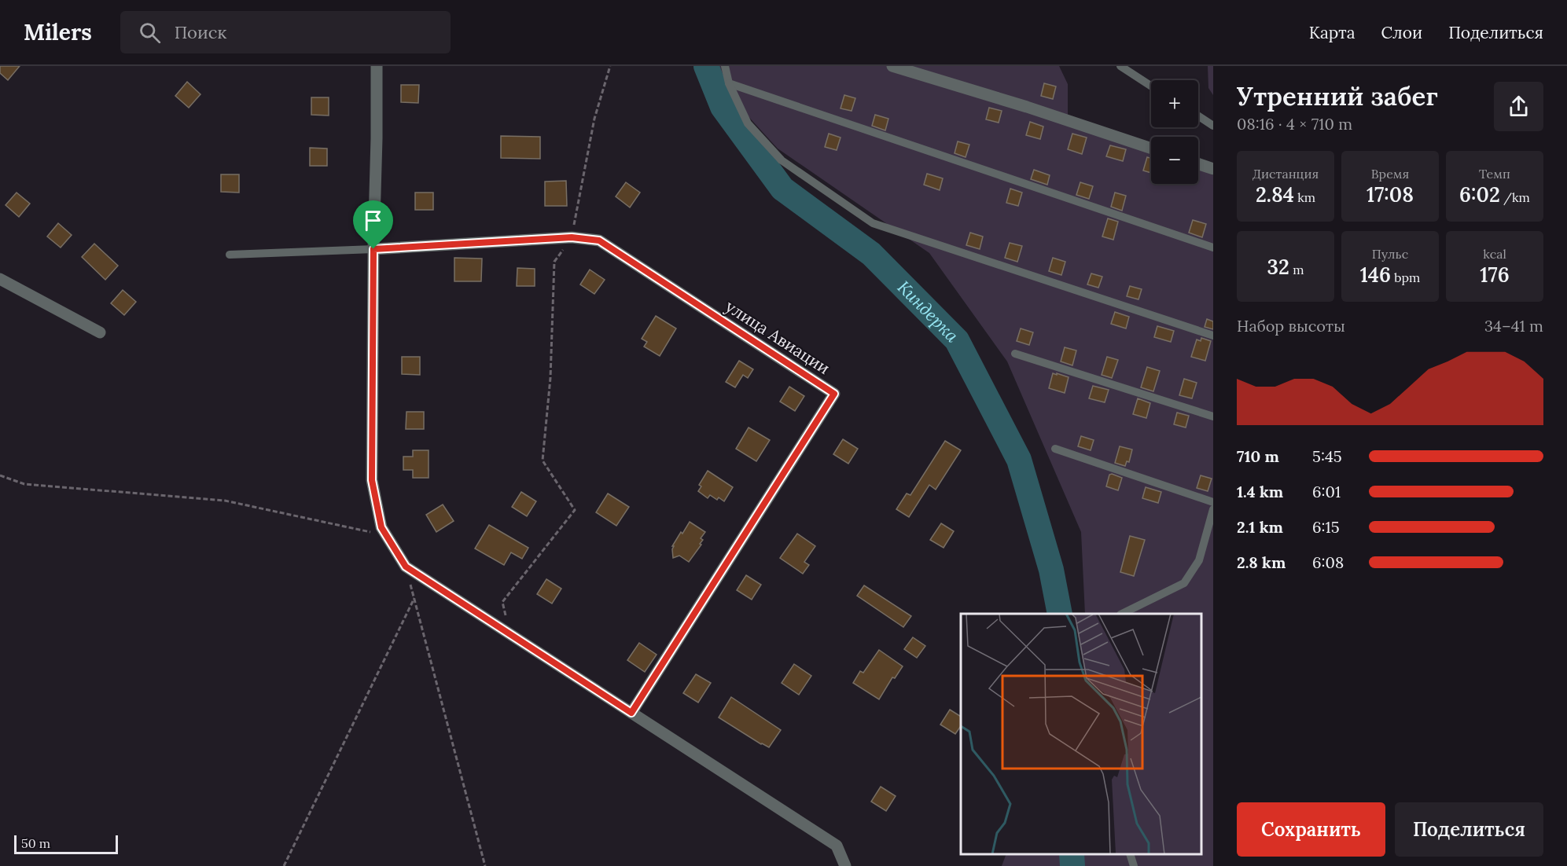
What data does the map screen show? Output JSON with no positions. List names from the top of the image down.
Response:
{
  "streets": {
    "street": ["улица Авиации"]
  },
  "water": ["Киндерка"],
  "scale_bar": "50 m",
  "page": {
    "header": "Milers",
    "search": "Поиск",
    "nav": ["Карта", "Слои", "Поделиться"],
    "heading": ["Утренний забег", "08:16 · 4 × 710 m"],
    "map_buttons": ["+", "−"],
    "stats": [
      ["Дистанция", "2.84 km"],
      ["Время", "17:08"],
      ["Темп", "6:02 /km"],
      ["32 m"],
      ["Пульс", "146 bpm"],
      ["kcal", "176"]
    ],
    "chart": ["Набор высоты", "34–41 m"],
    "list": [
      {
        "name": "710 m",
        "note": "5:45"
      },
      {
        "name": "1.4 km",
        "note": "6:01"
      },
      {
        "name": "2.1 km",
        "note": "6:15"
      },
      {
        "name": "2.8 km",
        "note": "6:08"
      }
    ],
    "buttons": ["Сохранить", "Поделиться"],
    "scale": "50 m"
  }
}
